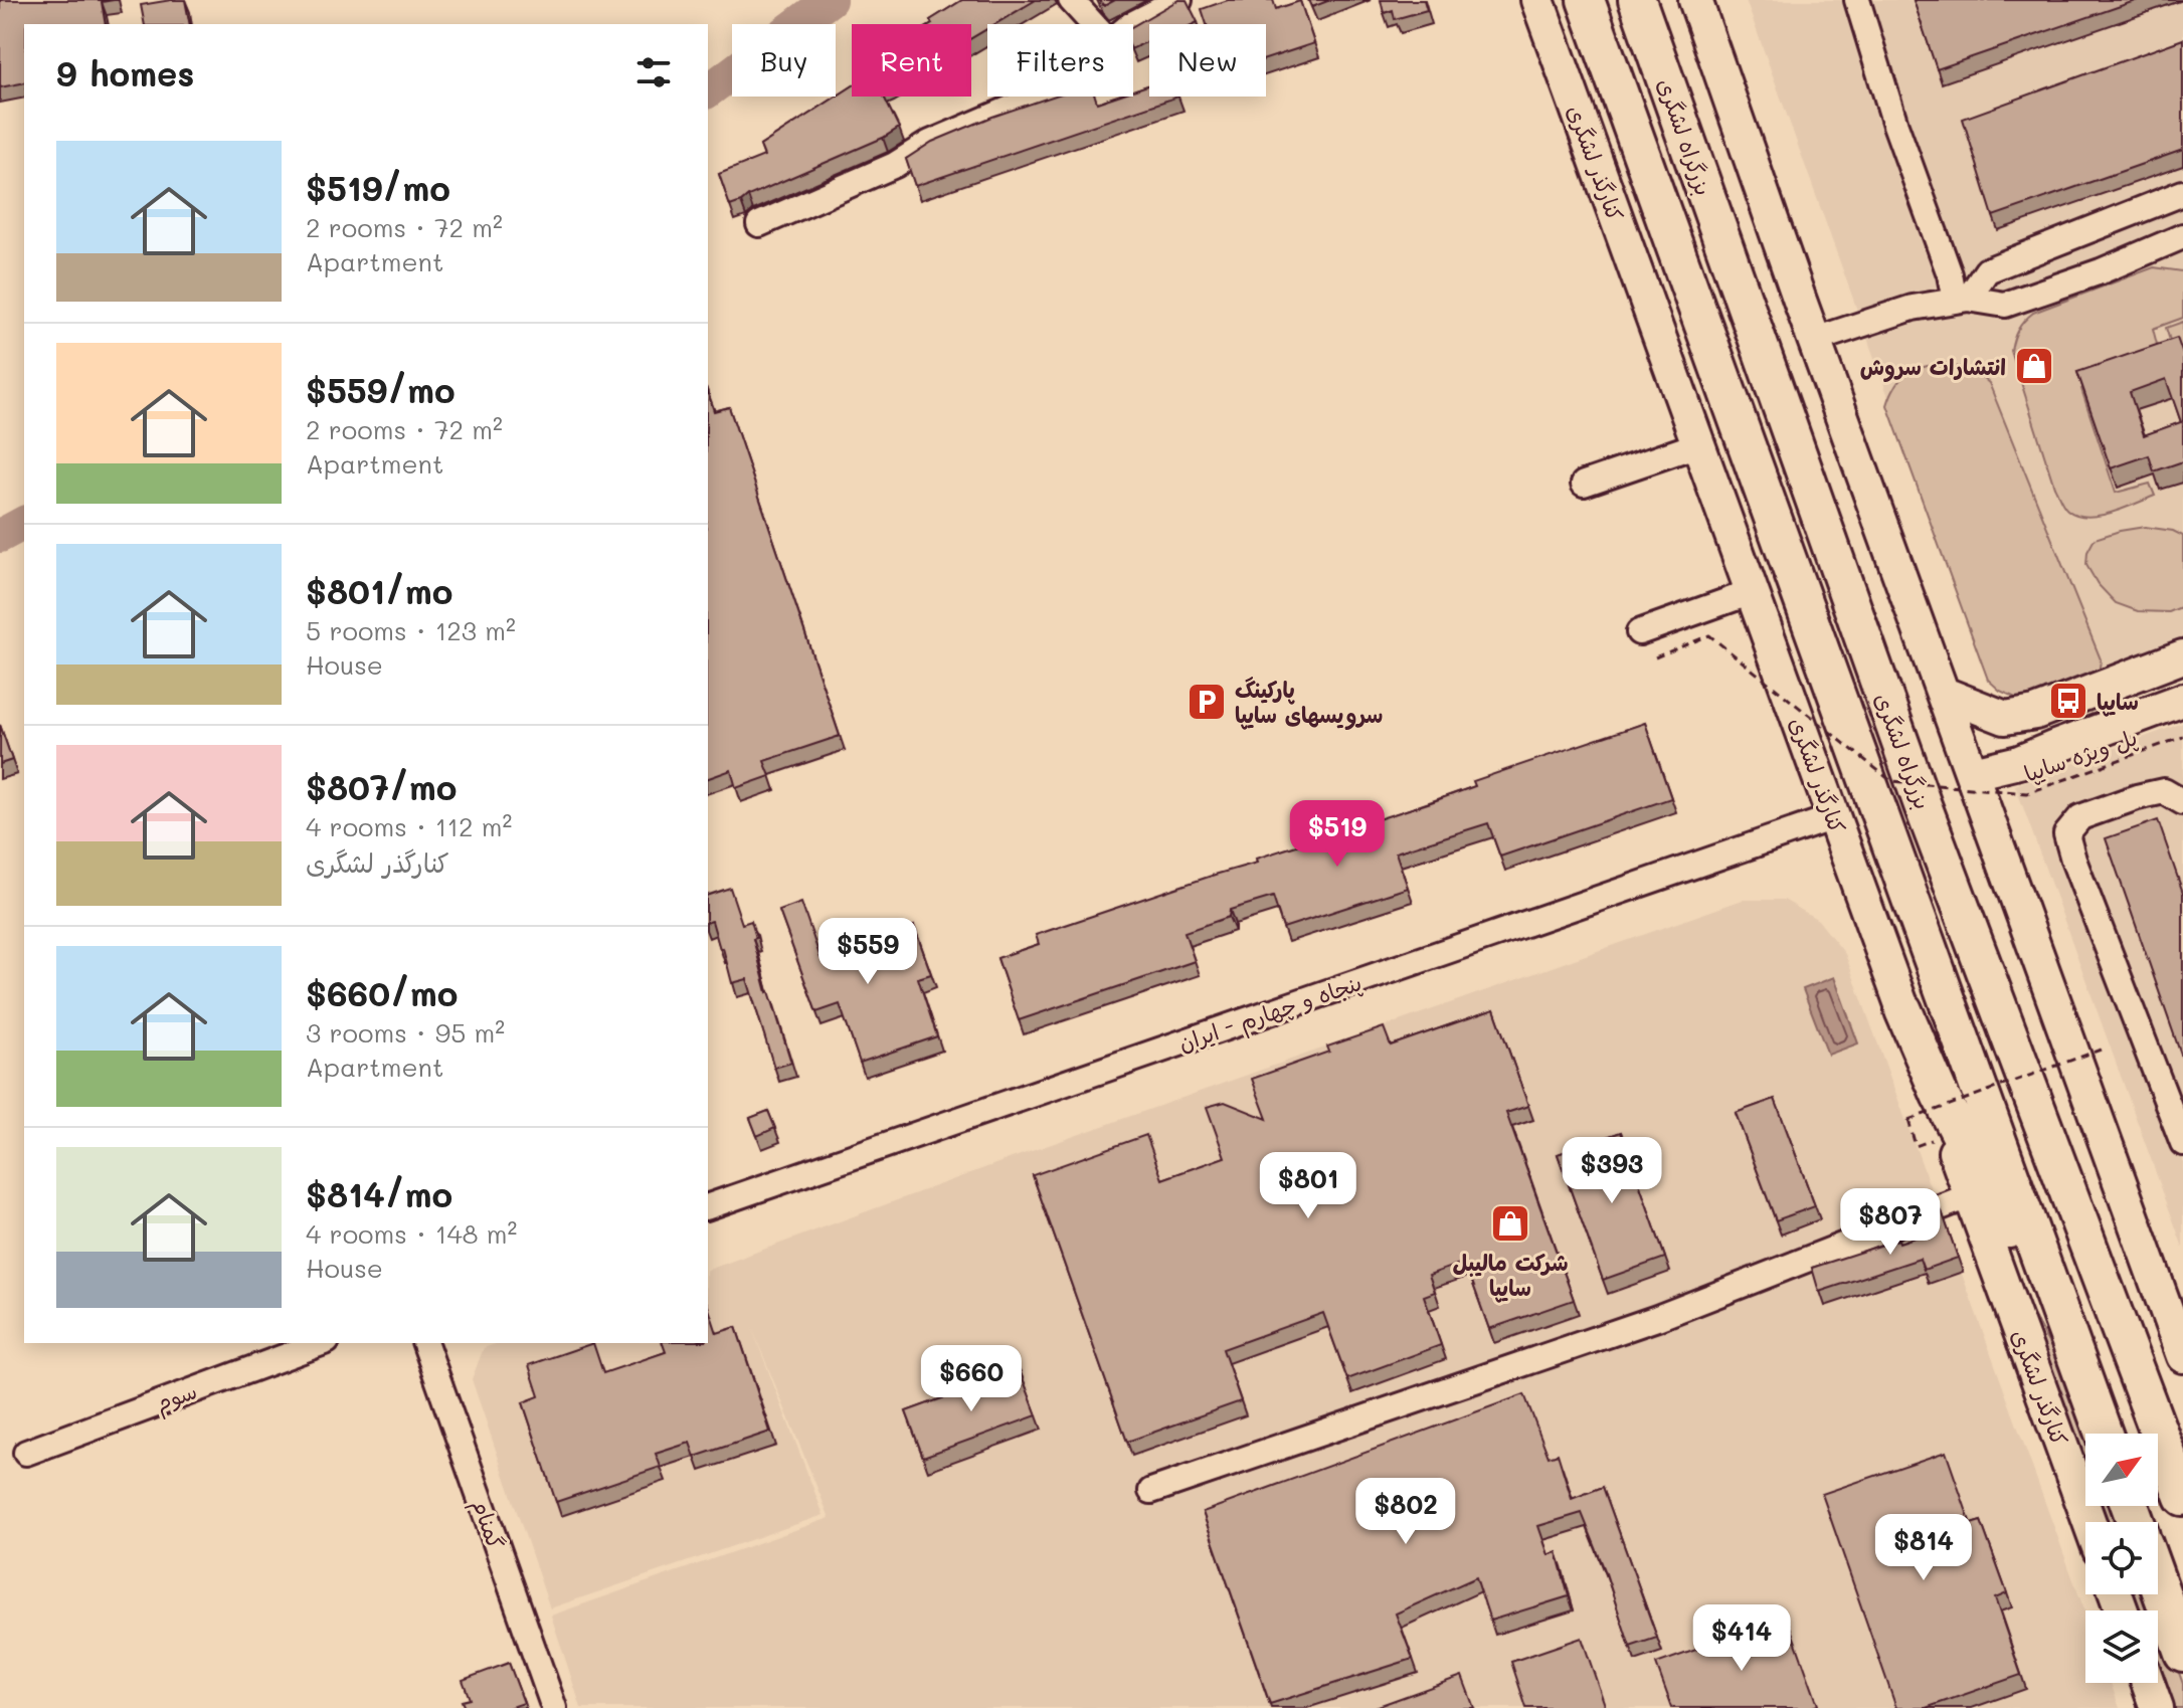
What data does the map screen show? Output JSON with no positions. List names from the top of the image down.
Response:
{
  "streets": {
    "highway": ["بزرگراه لشگری"],
    "main road": ["کنارگذر لشگری"],
    "lane": ["پنجاه و چهارم - ایران", "سوم", "گمنام"],
    "path": ["پل ویژه سایپا"]
  },
  "crossings": [
    ["کنارگذر لشگری", "پنجاه و چهارم - ایران"]
  ],
  "places": {
    "shop": ["انتشارات سروش", "شرکت مالیبل سایپا"],
    "bus stop": ["سایپا"],
    "parking": ["پارکینگ سرویسهای سایپا"]
  },
  "north": "top right",
  "page": {
    "chip": [
      "Buy",
      "Rent",
      "Filters",
      "New"
    ],
    "heading": "9 homes",
    "list": [
      {
        "name": "$519/mo",
        "note": "2 rooms · 72 m² · Apartment"
      },
      {
        "name": "$559/mo",
        "note": "2 rooms · 72 m² · Apartment"
      },
      {
        "name": "$801/mo",
        "note": "5 rooms · 123 m² · House"
      },
      {
        "name": "$807/mo",
        "note": "4 rooms · 112 m² · کنارگذر لشگری"
      },
      {
        "name": "$660/mo",
        "note": "3 rooms · 95 m² · Apartment"
      },
      {
        "name": "$814/mo",
        "note": "4 rooms · 148 m² · House"
      }
    ],
    "price": [
      "$519",
      "$559",
      "$393",
      "$801",
      "$807",
      "$660",
      "$802",
      "$814",
      "$414"
    ]
  }
}
